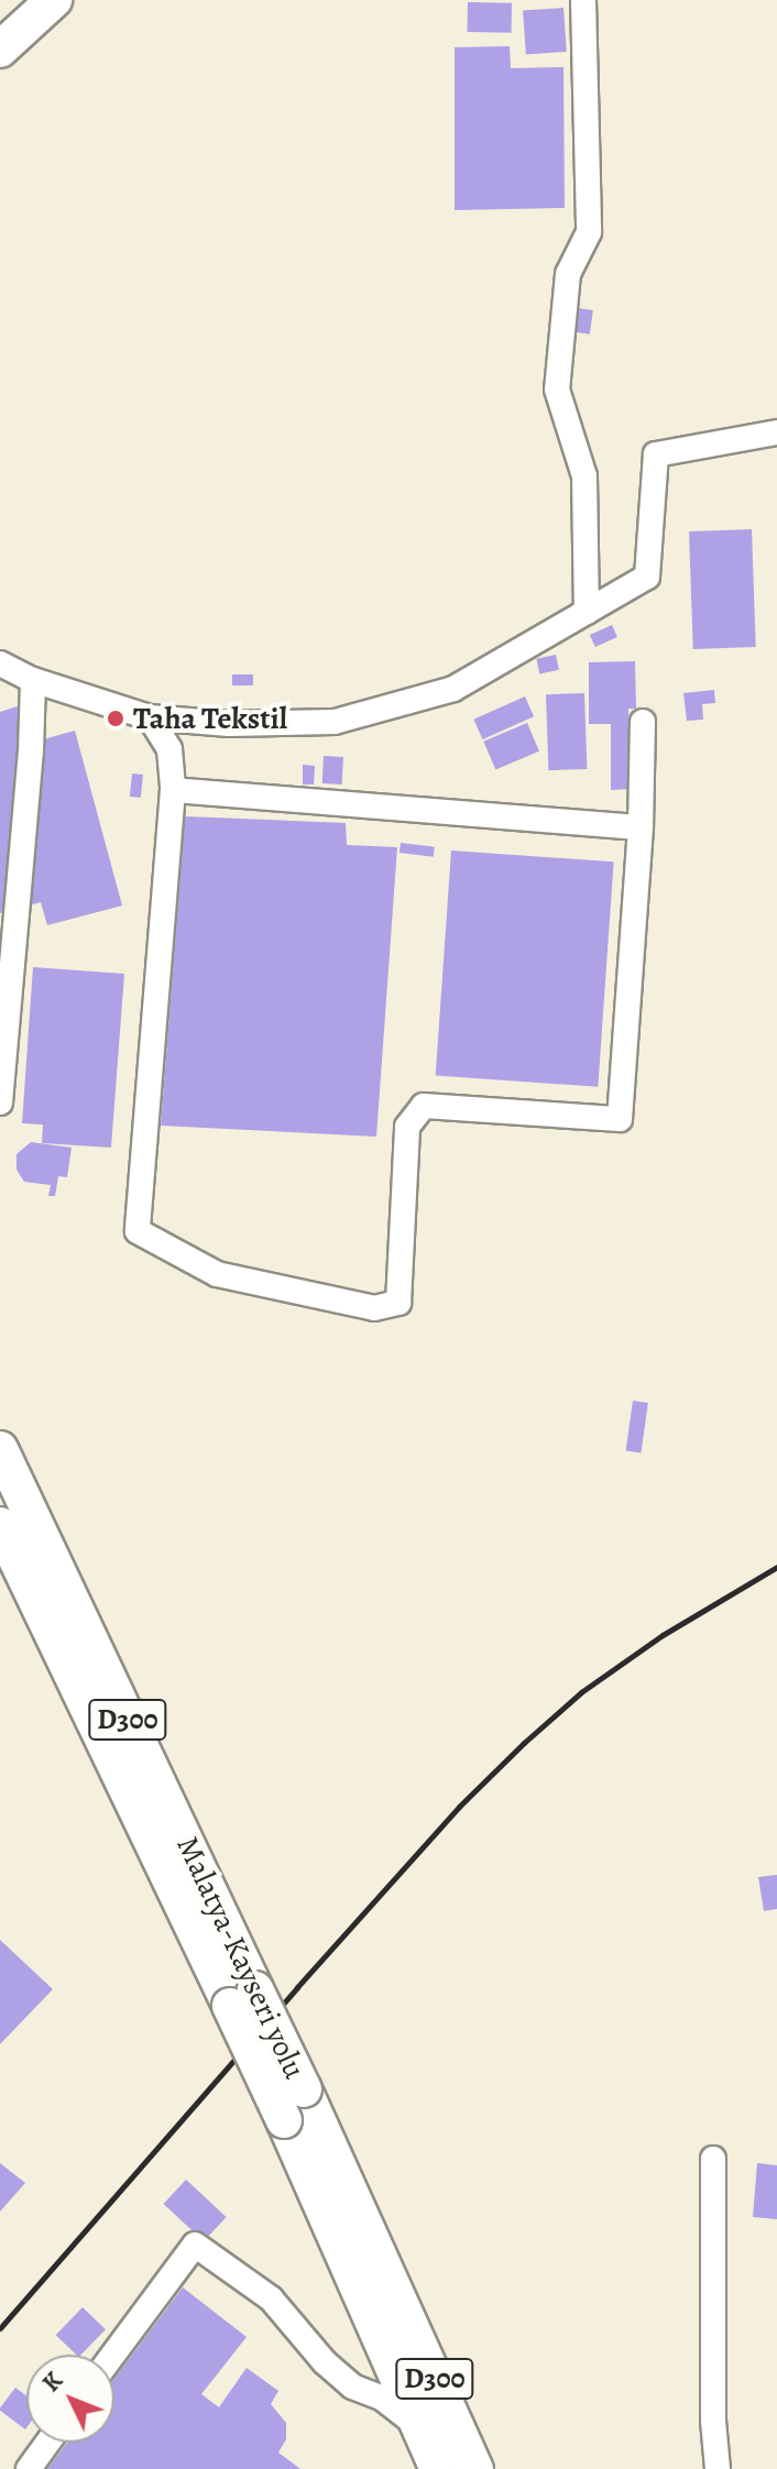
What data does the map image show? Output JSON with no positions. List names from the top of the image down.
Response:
{
  "streets": {
    "highway": ["D300", "Malatya-Kayseri yolu"]
  },
  "crossings": [
    ["D300", "Malatya-Kayseri yolu"]
  ],
  "places": ["Taha Tekstil"],
  "north": "top left"
}
